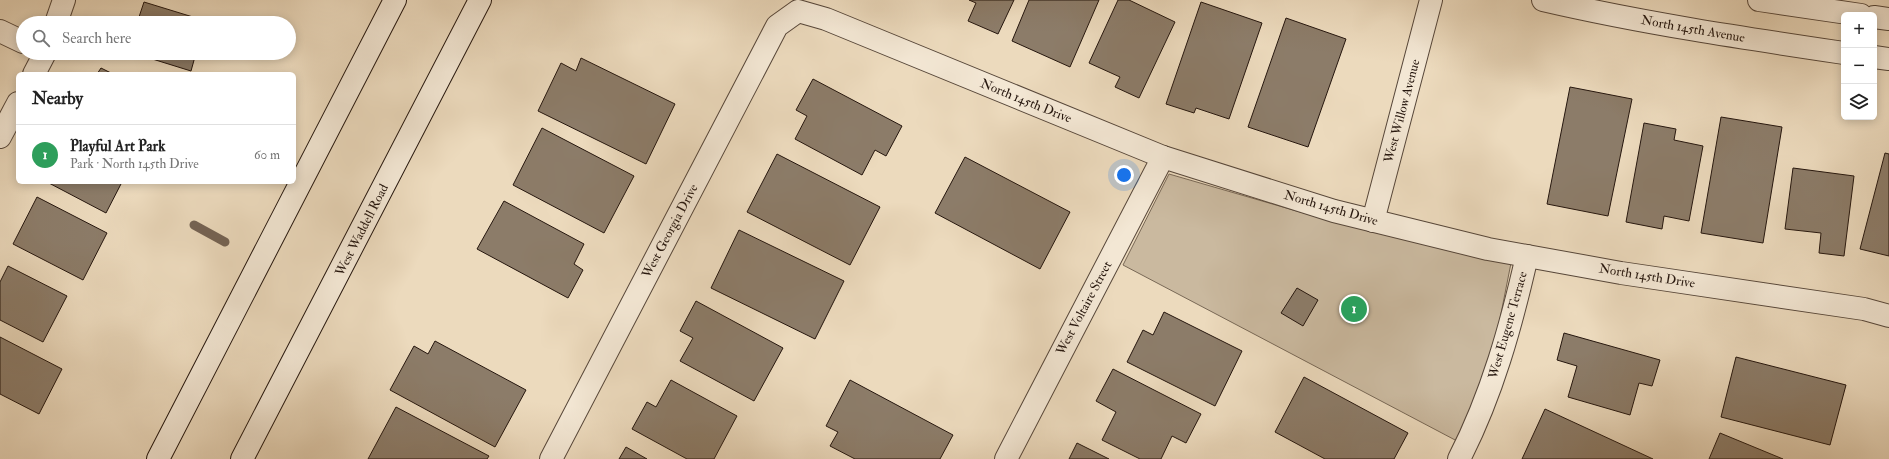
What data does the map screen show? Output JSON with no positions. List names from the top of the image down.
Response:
{
  "streets": {
    "street": [
      "North 145th Avenue",
      "North 145th Drive",
      "West Willow Avenue",
      "West Waddell Road",
      "West Georgia Drive",
      "West Voltaire Street",
      "West Eugene Terrace"
    ]
  },
  "crossings": [
    ["North 145th Drive", "West Willow Avenue"],
    ["North 145th Drive", "West Georgia Drive"],
    ["North 145th Drive", "West Voltaire Street"],
    ["North 145th Drive", "West Eugene Terrace"]
  ],
  "page": {
    "map_buttons": ["+", "−"],
    "search": "Search here",
    "heading": "Nearby",
    "list": [
      {
        "mark": "1",
        "name": "Playful Art Park",
        "note": "Park · North 145th Drive",
        "value": "60 m"
      }
    ],
    "pins": "1"
  }
}
